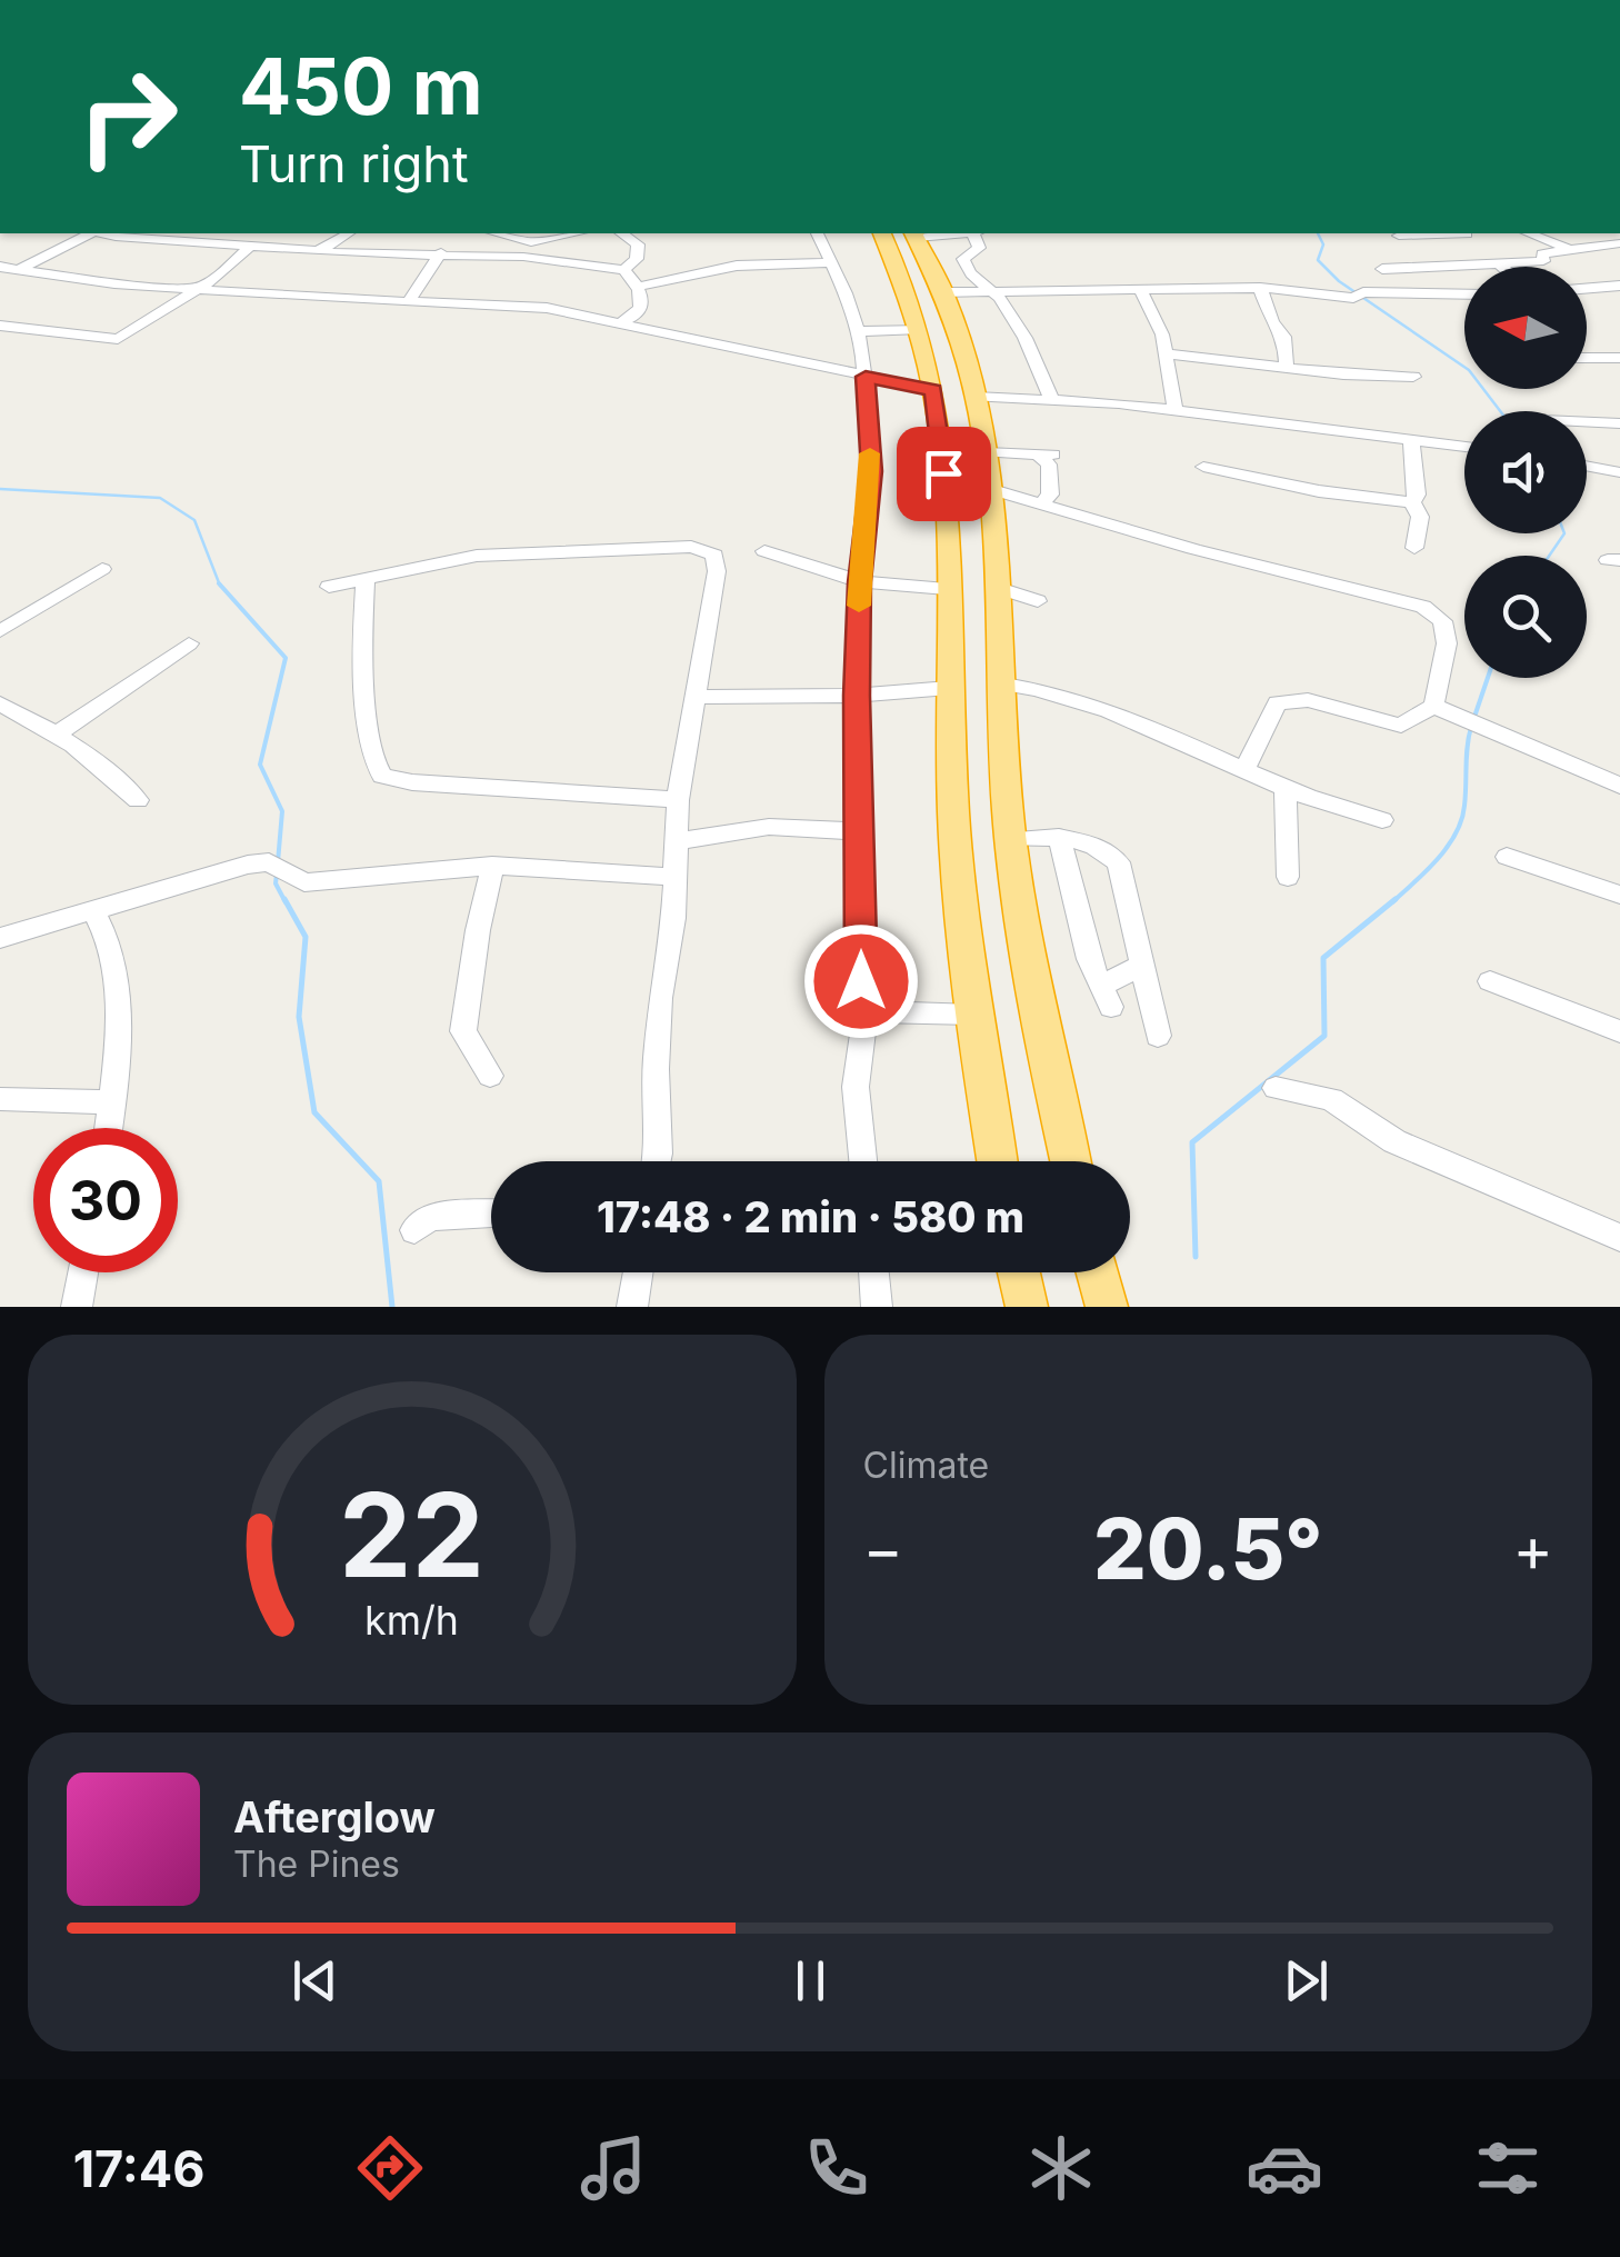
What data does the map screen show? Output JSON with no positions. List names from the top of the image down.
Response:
{
  "north": "left",
  "page": {
    "turn": ["450 m", "Turn right"],
    "limit": "30",
    "trip": "17:48 · 2 min · 580 m",
    "tile": "Climate",
    "heat": ["−", "20.5°", "+"],
    "song": ["Afterglow", "The Pines"],
    "tabs": "17:46",
    "gauge": ["22", "km/h"]
  }
}
